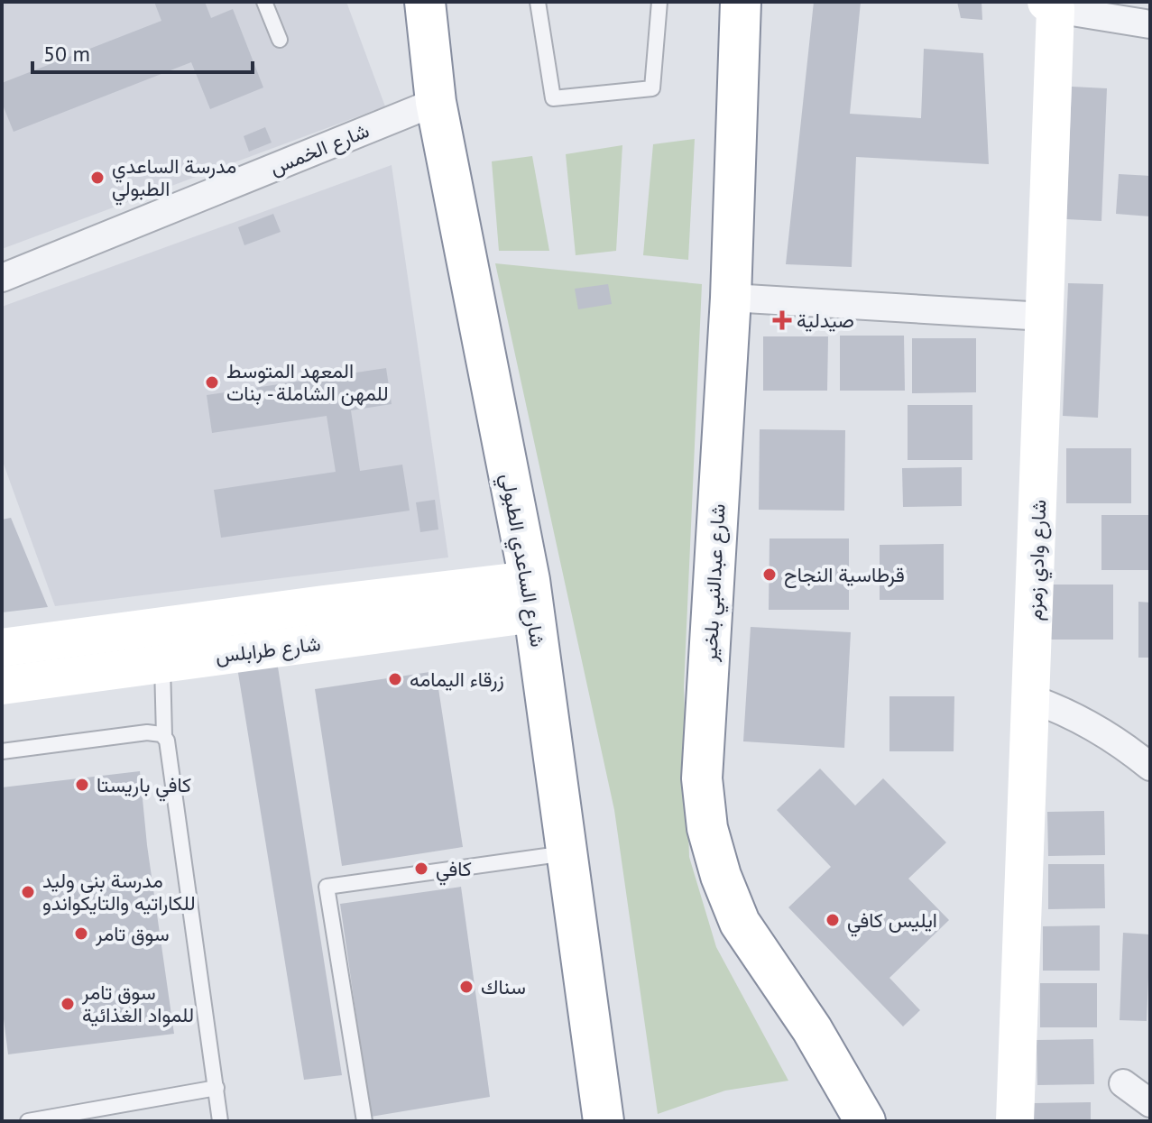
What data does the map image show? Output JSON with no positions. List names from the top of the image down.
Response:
{
  "streets": {
    "highway": ["شارع الساعدي الطبولي", "شارع عبدالنبي بلخير"],
    "main road": ["شارع وادي زمزم", "شارع طرابلس"],
    "street": ["شارع الخمس"]
  },
  "crossings": [
    ["شارع الخمس", "شارع الساعدي الطبولي"],
    ["شارع الساعدي الطبولي", "شارع طرابلس"]
  ],
  "places": {
    "other": [
      "مدرسة الساعدي الطبولي",
      "المعهد المتوسط للمهن الشاملة - بنات",
      "قرطاسية النجاح",
      "زرقاء اليمامه",
      "كافي باريستا",
      "كافي",
      "مدرسة بني وليد للكاراتيه والتايكواندو",
      "ايليس كافي",
      "سوق تامر",
      "سناك",
      "سوق تامر للمواد الغذائية"
    ],
    "health": ["صيدلية"]
  },
  "scale_bar": "50 m"
}
